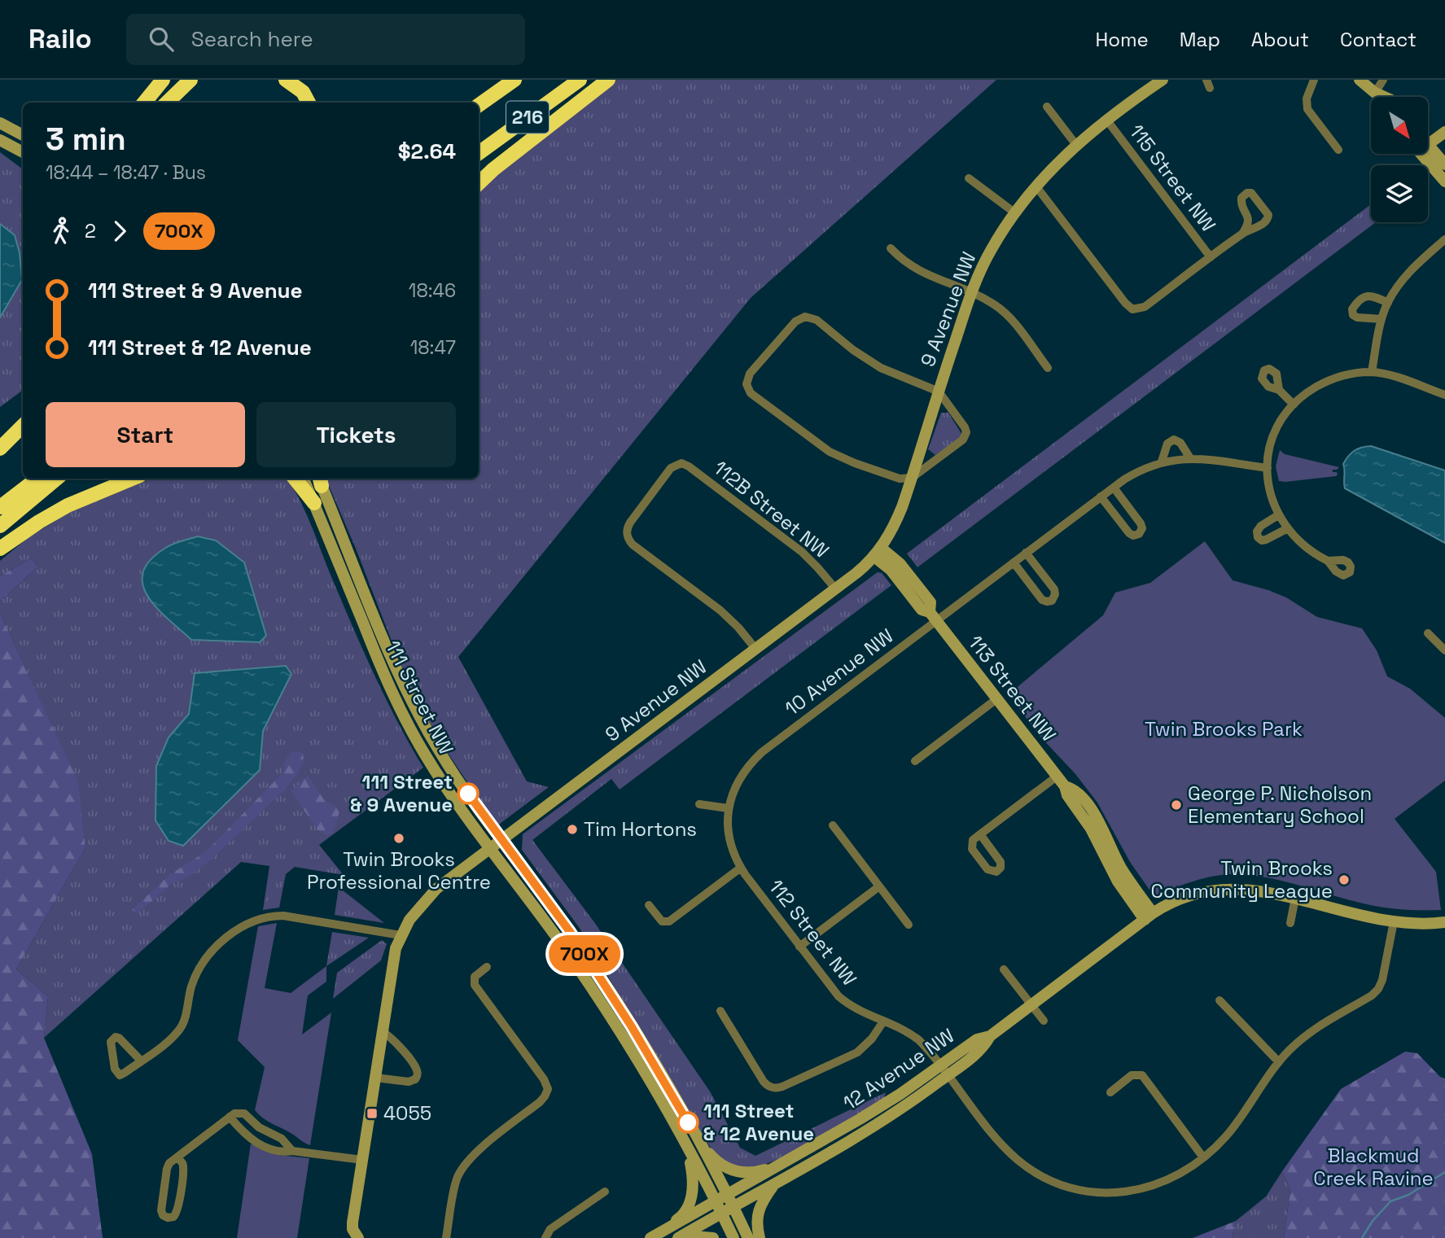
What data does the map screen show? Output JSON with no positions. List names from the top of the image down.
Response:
{
  "streets": {
    "highway": ["216"],
    "street": [
      "115 Street NW",
      "9 Avenue NW",
      "112B Street NW",
      "10 Avenue NW",
      "113 Street NW",
      "111 Street NW",
      "112 Street NW",
      "12 Avenue NW"
    ]
  },
  "crossings": [
    ["115 Street NW", "9 Avenue NW"],
    ["9 Avenue NW", "112B Street NW"],
    ["9 Avenue NW", "113 Street NW"],
    ["9 Avenue NW", "111 Street NW"],
    ["10 Avenue NW", "113 Street NW"],
    ["10 Avenue NW", "112 Street NW"],
    ["113 Street NW", "12 Avenue NW"],
    ["111 Street NW", "12 Avenue NW"],
    ["112 Street NW", "12 Avenue NW"]
  ],
  "parks": ["Twin Brooks Park", "Blackmud Creek Ravine"],
  "places": {
    "other": [
      "111 Street & 9 Avenue",
      "George P. Nicholson Elementary School",
      "Tim Hortons",
      "Twin Brooks Professional Centre",
      "Twin Brooks Community League",
      "111 Street & 12 Avenue"
    ],
    "transit": ["4055"]
  },
  "lines": ["bus line 700X"],
  "north": "bottom right",
  "page": {
    "header": "Railo",
    "search": "Search here",
    "nav": [
      "Home",
      "Map",
      "About",
      "Contact"
    ],
    "on_map": "700X",
    "heading": ["3 min", "18:44 – 18:47 · Bus", "$2.64"],
    "legs": ["2", "700X"],
    "list": [
      {
        "name": "111 Street & 9 Avenue",
        "value": "18:46"
      },
      {
        "name": "111 Street & 12 Avenue",
        "value": "18:47"
      }
    ],
    "buttons": ["Start", "Tickets"]
  }
}
